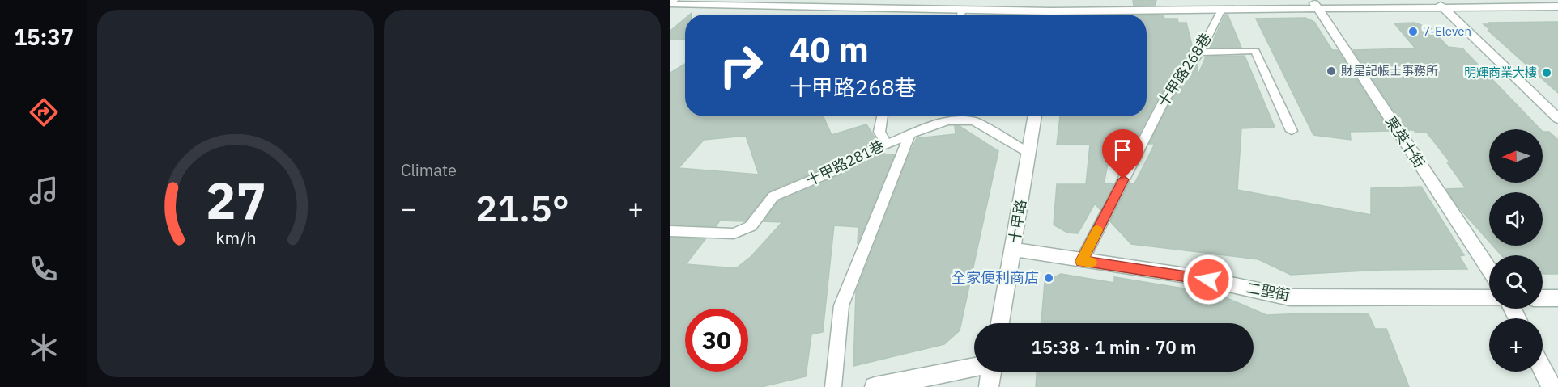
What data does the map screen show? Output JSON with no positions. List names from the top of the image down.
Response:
{
  "streets": {
    "street": ["東英十街", "十甲路", "二聖街"],
    "lane": ["十甲路268巷", "十甲路281巷"]
  },
  "crossings": [
    ["十甲路268巷", "二聖街"],
    ["十甲路281巷", "十甲路"],
    ["十甲路", "二聖街"]
  ],
  "places": [
    "7-Eleven",
    "財星記帳士事務所",
    "明輝商業大樓",
    "全家便利商店"
  ],
  "north": "left",
  "page": {
    "tabs": "15:37",
    "tile": "Climate",
    "turn": ["40 m", "十甲路268巷"],
    "map_buttons": "+",
    "heat": ["−", "21.5°", "+"],
    "limit": "30",
    "trip": "15:38 · 1 min · 70 m",
    "gauge": ["27", "km/h"]
  }
}
